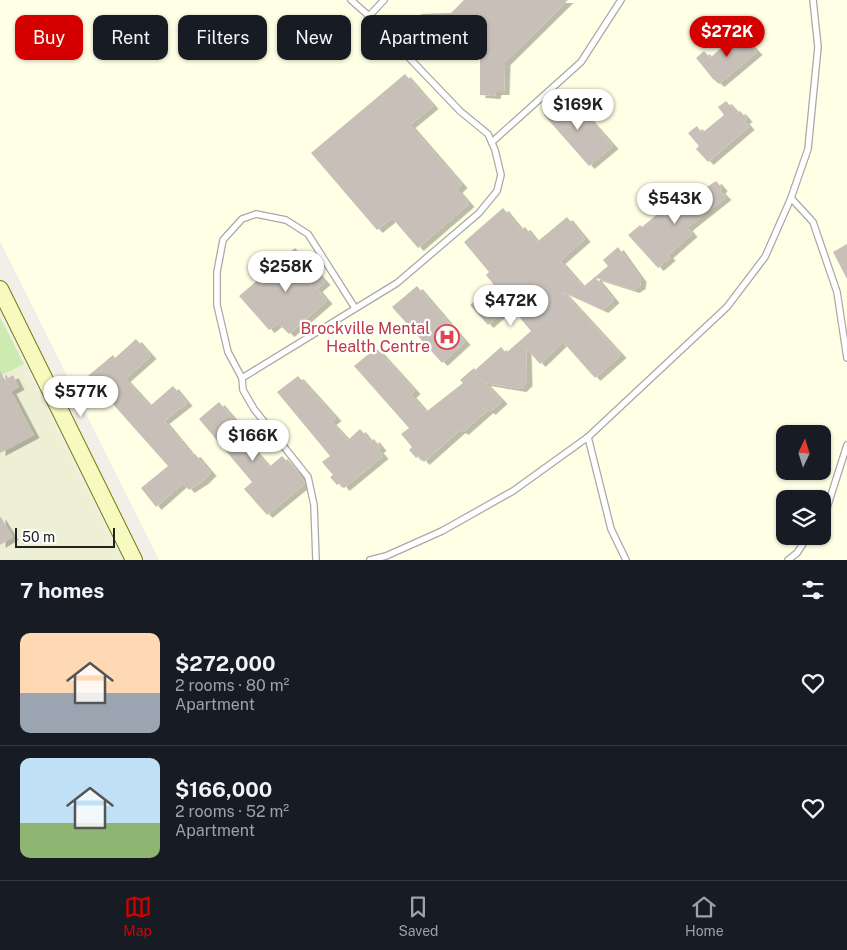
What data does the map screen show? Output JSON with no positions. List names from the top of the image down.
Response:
{
  "places": {
    "hospital": ["Brockville Mental Health Centre"]
  },
  "scale_bar": "50 m",
  "north": "top",
  "page": {
    "chip": [
      "Buy",
      "Rent",
      "Filters",
      "New",
      "Apartment"
    ],
    "price": [
      "$272K",
      "$169K",
      "$543K",
      "$258K",
      "$472K",
      "$577K",
      "$166K"
    ],
    "scale": "50 m",
    "heading": "7 homes",
    "list": [
      {
        "name": "$272,000",
        "note": "2 rooms · 80 m² · Apartment"
      },
      {
        "name": "$166,000",
        "note": "2 rooms · 52 m² · Apartment"
      }
    ],
    "tabs": ["Map", "Saved", "Home"]
  }
}
